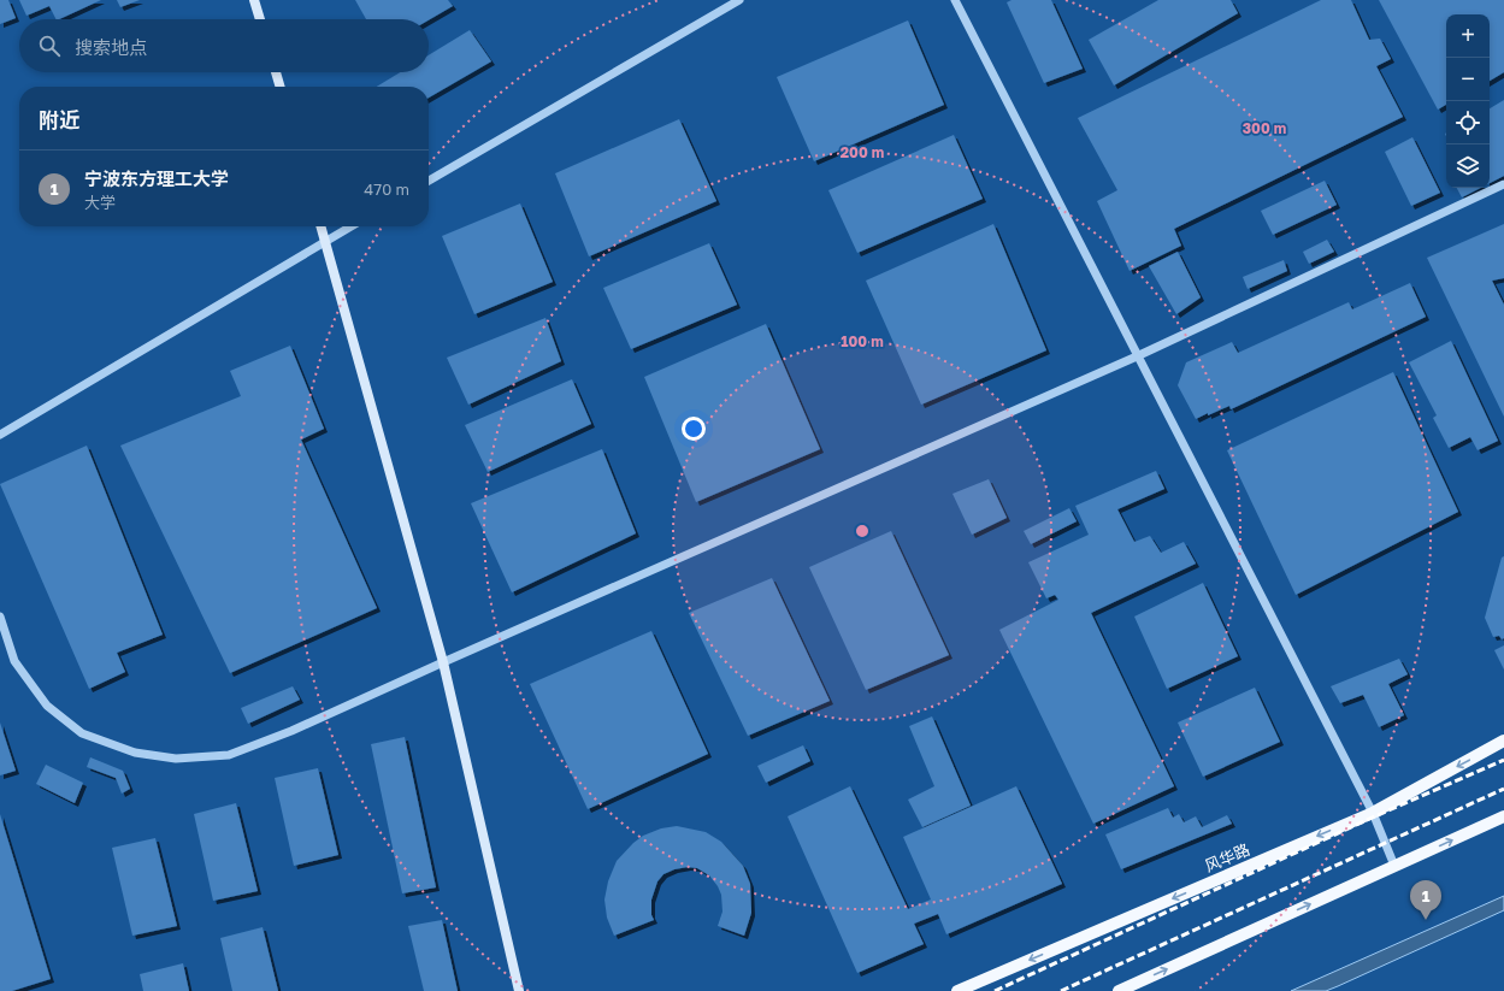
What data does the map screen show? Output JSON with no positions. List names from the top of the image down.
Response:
{
  "streets": {
    "main road": ["风华路"]
  },
  "page": {
    "map_buttons": ["+", "−"],
    "search": "搜索地点",
    "heading": "附近",
    "list": [
      {
        "mark": "1",
        "name": "宁波东方理工大学",
        "note": "大学",
        "value": "470 m"
      }
    ],
    "pins": "1"
  },
  "rings": ["300 m", "200 m", "100 m"]
}
